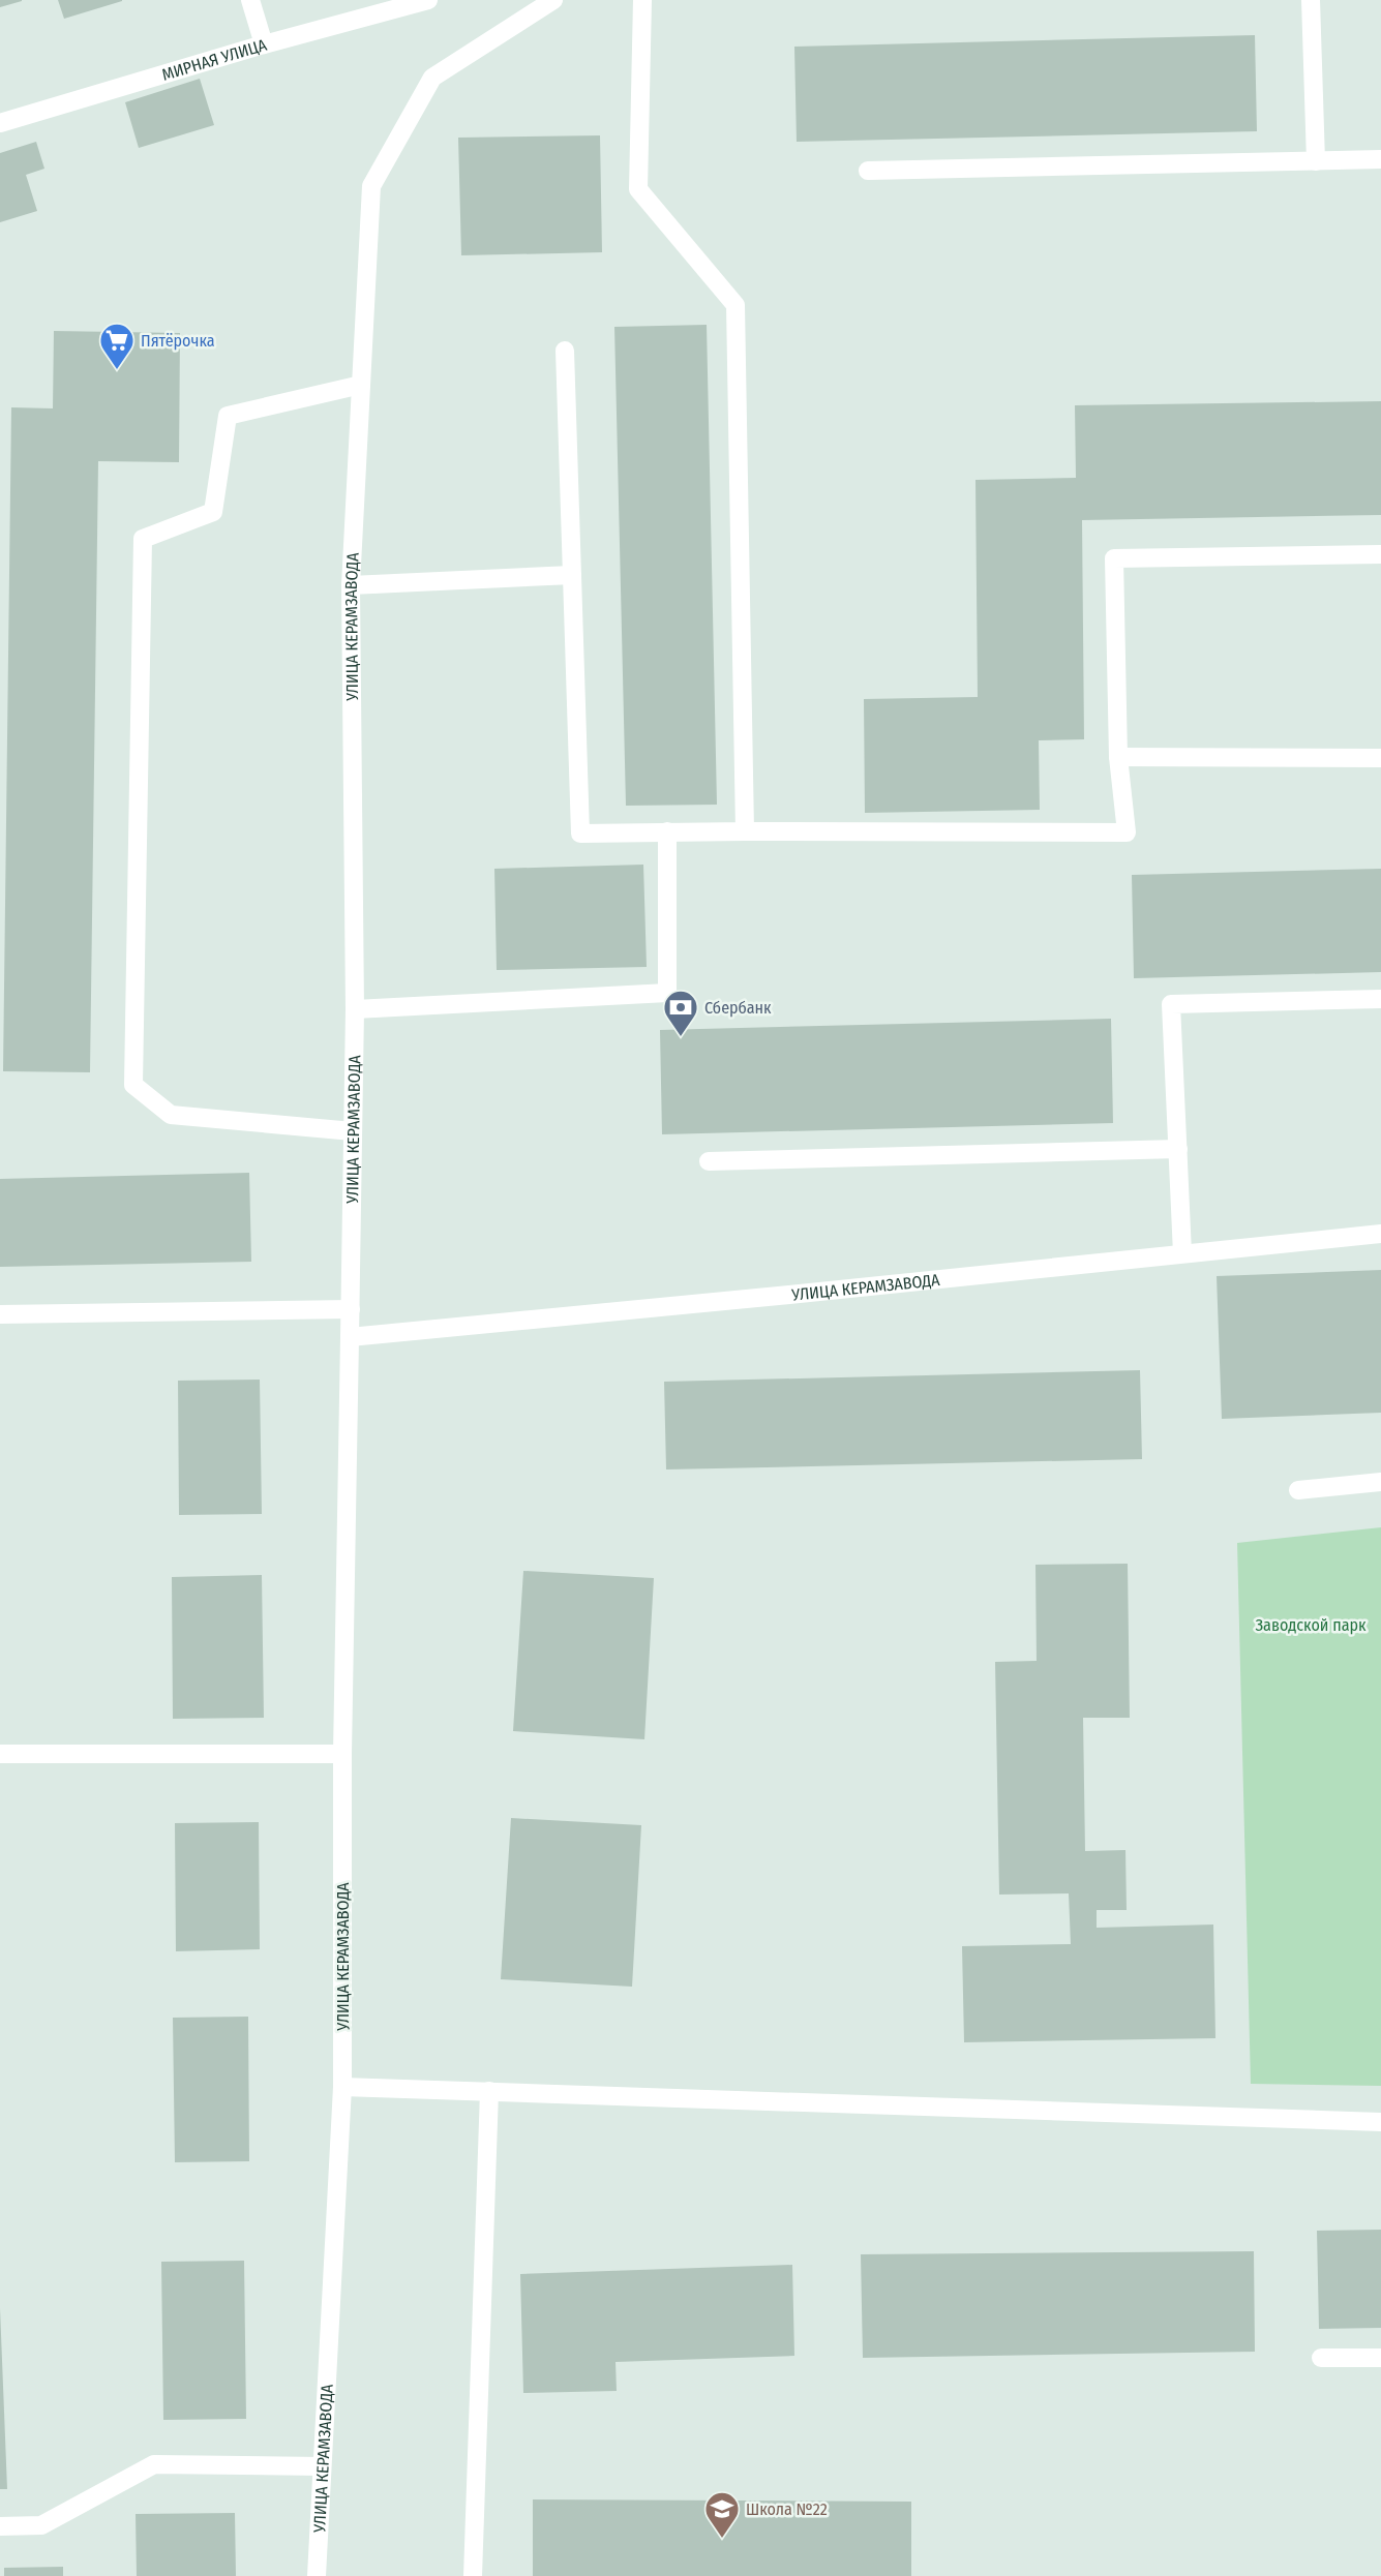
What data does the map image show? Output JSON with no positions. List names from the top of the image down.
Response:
{
  "streets": {
    "street": ["МИРНАЯ УЛИЦА", "УЛИЦА КЕРАМЗАВОДА"]
  },
  "parks": ["Заводской парк"],
  "places": {
    "supermarket": ["Пятёрочка"],
    "bank": ["Сбербанк"],
    "school or university": ["Школа №22"]
  }
}
